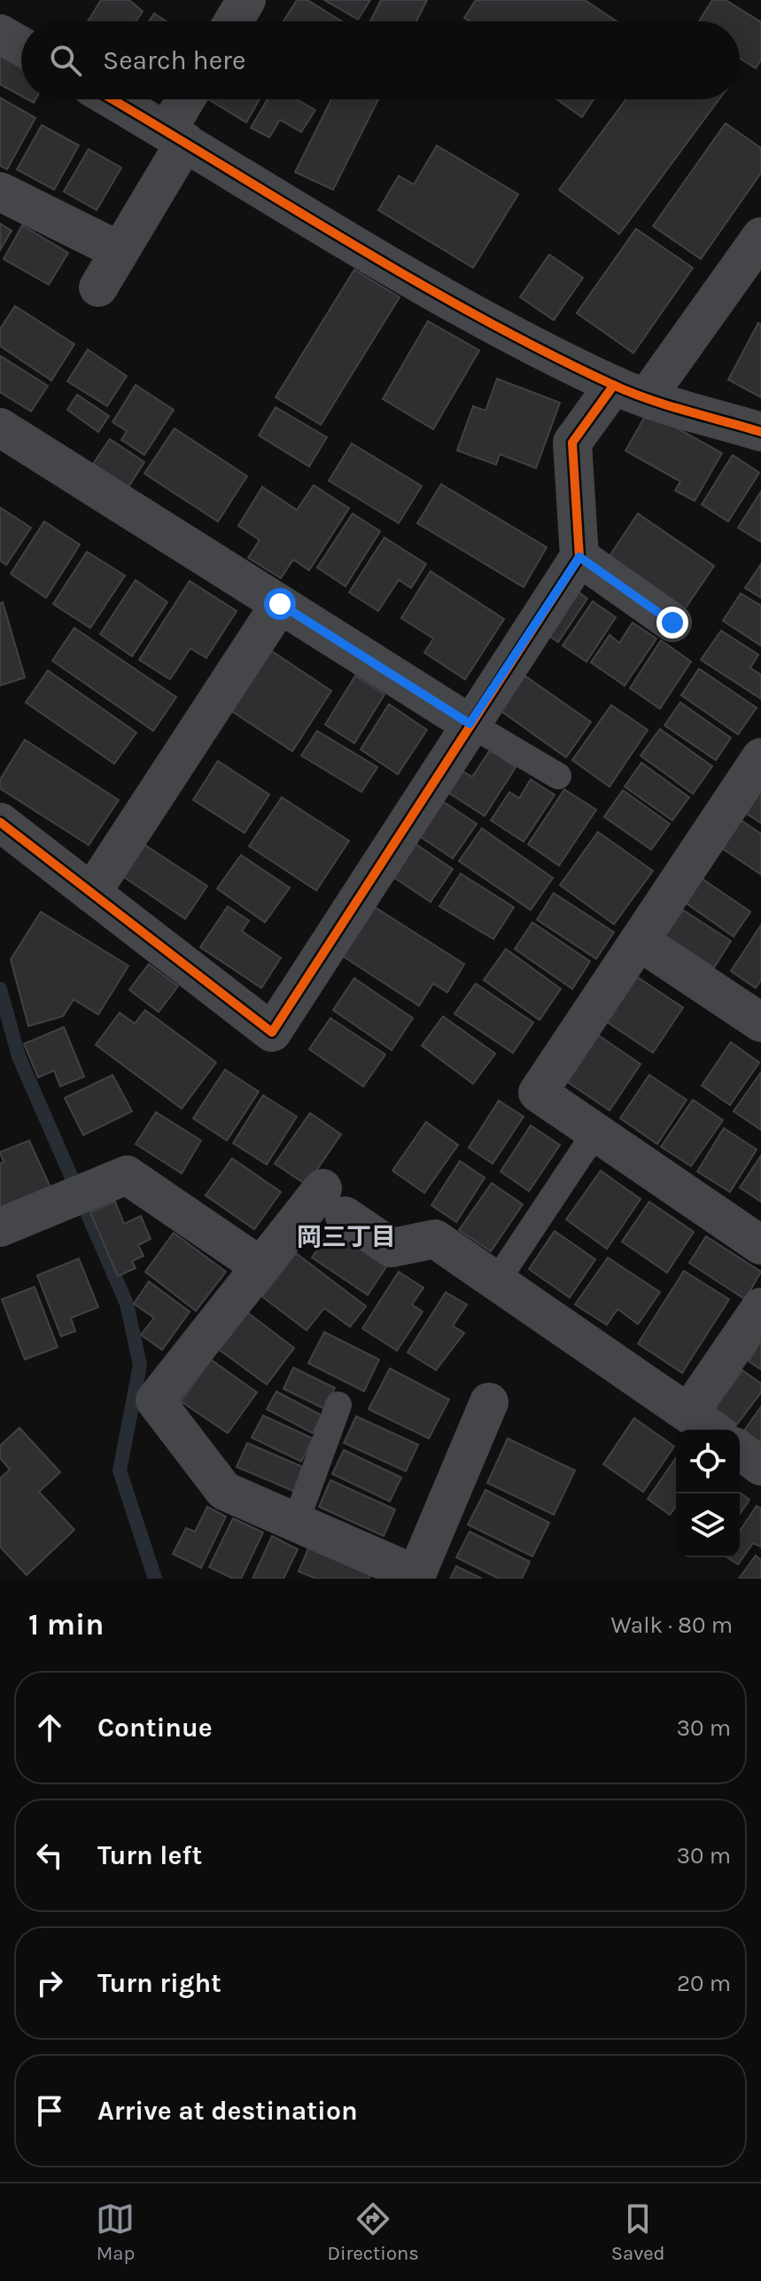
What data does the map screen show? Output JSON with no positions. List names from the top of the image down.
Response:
{
  "districts": ["岡三丁目"],
  "page": {
    "search": "Search here",
    "heading": ["1 min", "Walk · 80 m"],
    "list": [
      ["Continue", "30 m"],
      ["Turn left", "30 m"],
      ["Turn right", "20 m"],
      "Arrive at destination"
    ],
    "nav": ["Map", "Directions", "Saved"]
  }
}
